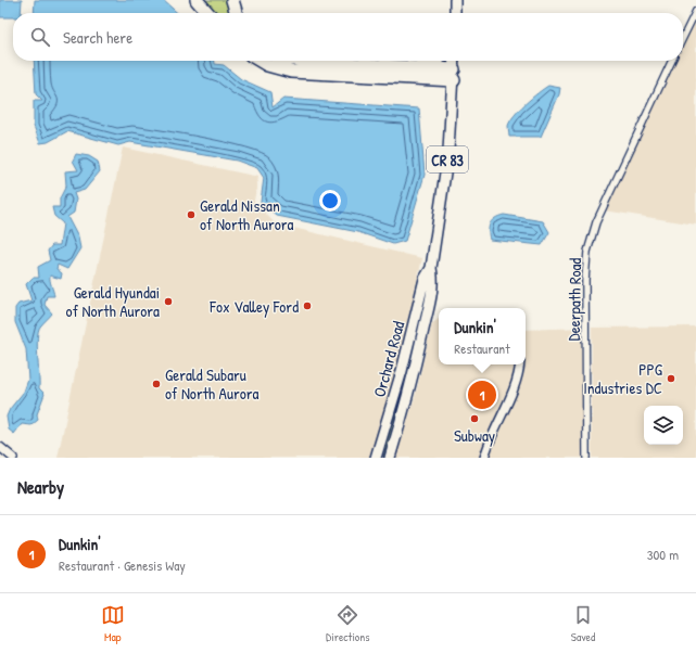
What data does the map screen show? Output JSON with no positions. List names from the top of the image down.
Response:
{
  "streets": {
    "main road": ["CR 83", "Orchard Road"],
    "street": ["Deerpath Road"]
  },
  "places": [
    "Gerald Nissan of North Aurora",
    "Gerald Hyundai of North Aurora",
    "Fox Valley Ford",
    "PPG Industries DC",
    "Gerald Subaru of North Aurora",
    "Subway"
  ],
  "page": {
    "search": "Search here",
    "popup": ["Dunkin'", "Restaurant"],
    "pins": "1",
    "heading": "Nearby",
    "list": [
      {
        "mark": "1",
        "name": "Dunkin'",
        "note": "Restaurant · Genesis Way",
        "value": "300 m"
      }
    ],
    "nav": ["Map", "Directions", "Saved"]
  }
}
